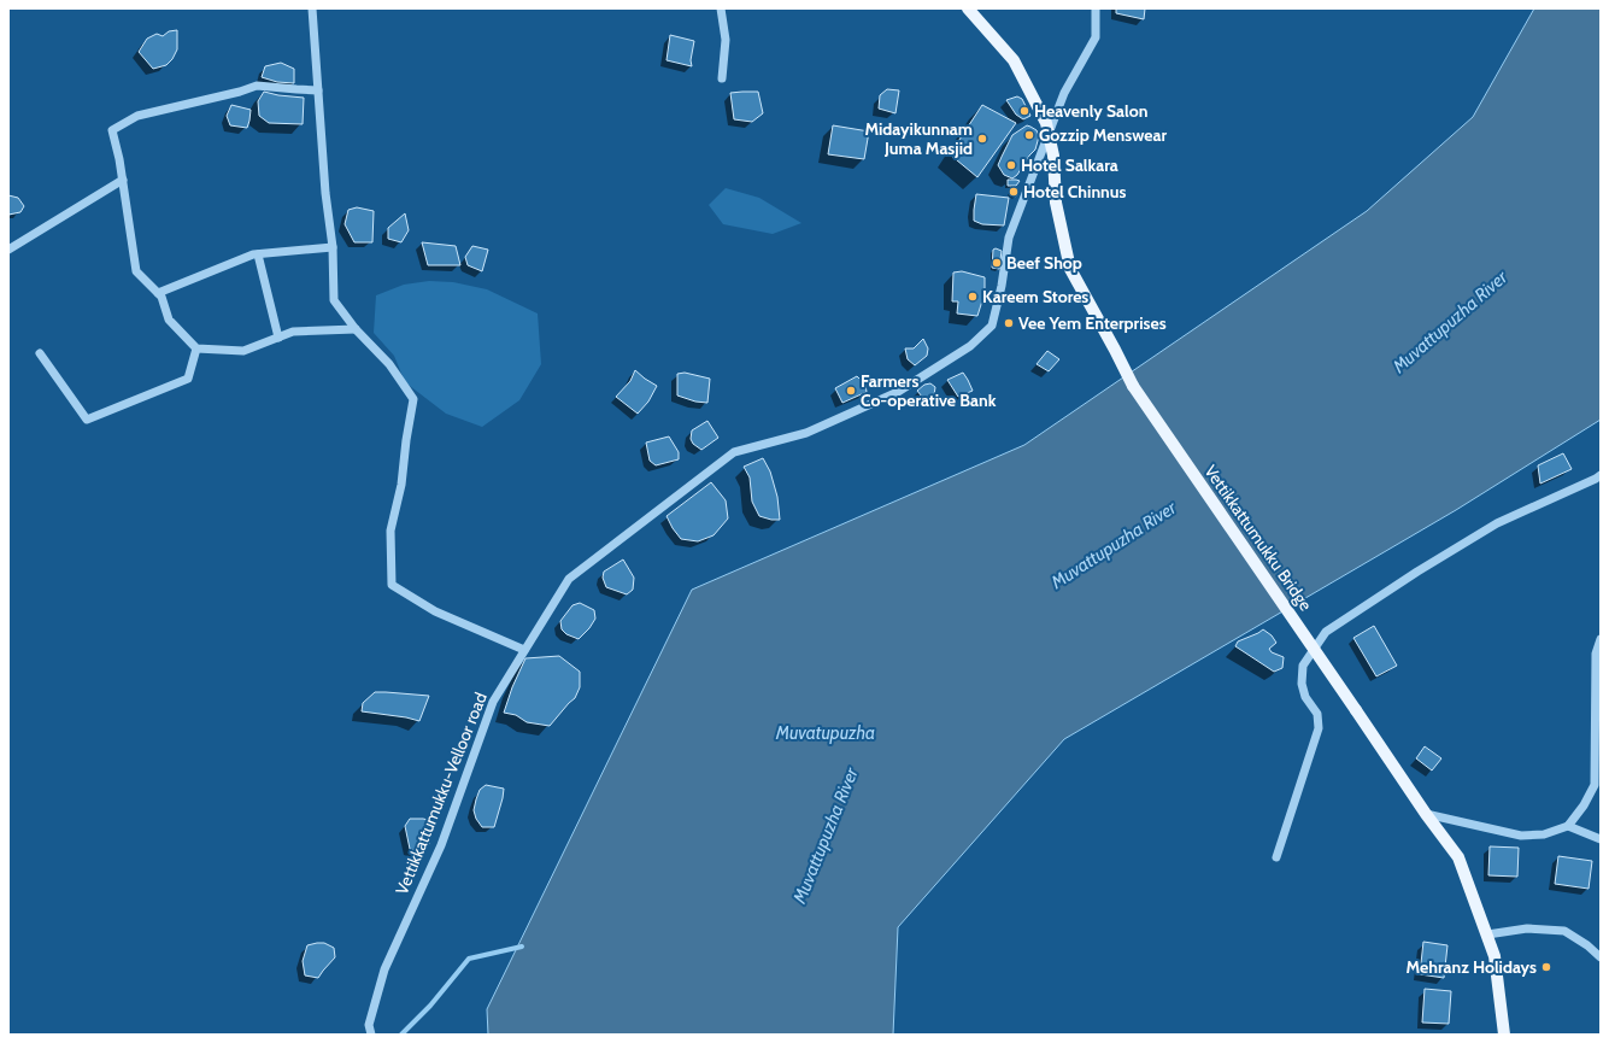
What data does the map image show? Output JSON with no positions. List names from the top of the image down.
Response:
{
  "streets": {
    "main road": ["Vettikkattumukku Bridge"],
    "street": ["Vettikkattumukku-Velloor road"]
  },
  "crossings": [
    ["Vettikkattumukku Bridge", "Vettikkattumukku-Velloor road"]
  ],
  "water": ["Muvattupuzha River", "Muvatupuzha"],
  "places": [
    "Heavenly Salon",
    "Gozzip Menswear",
    "Midayikunnam Juma Masjid",
    "Hotel Salkara",
    "Hotel Chinnus",
    "Beef Shop",
    "Kareem Stores",
    "Vee Yem Enterprises",
    "Farmers Co-operative Bank",
    "Mehranz Holidays"
  ]
}
